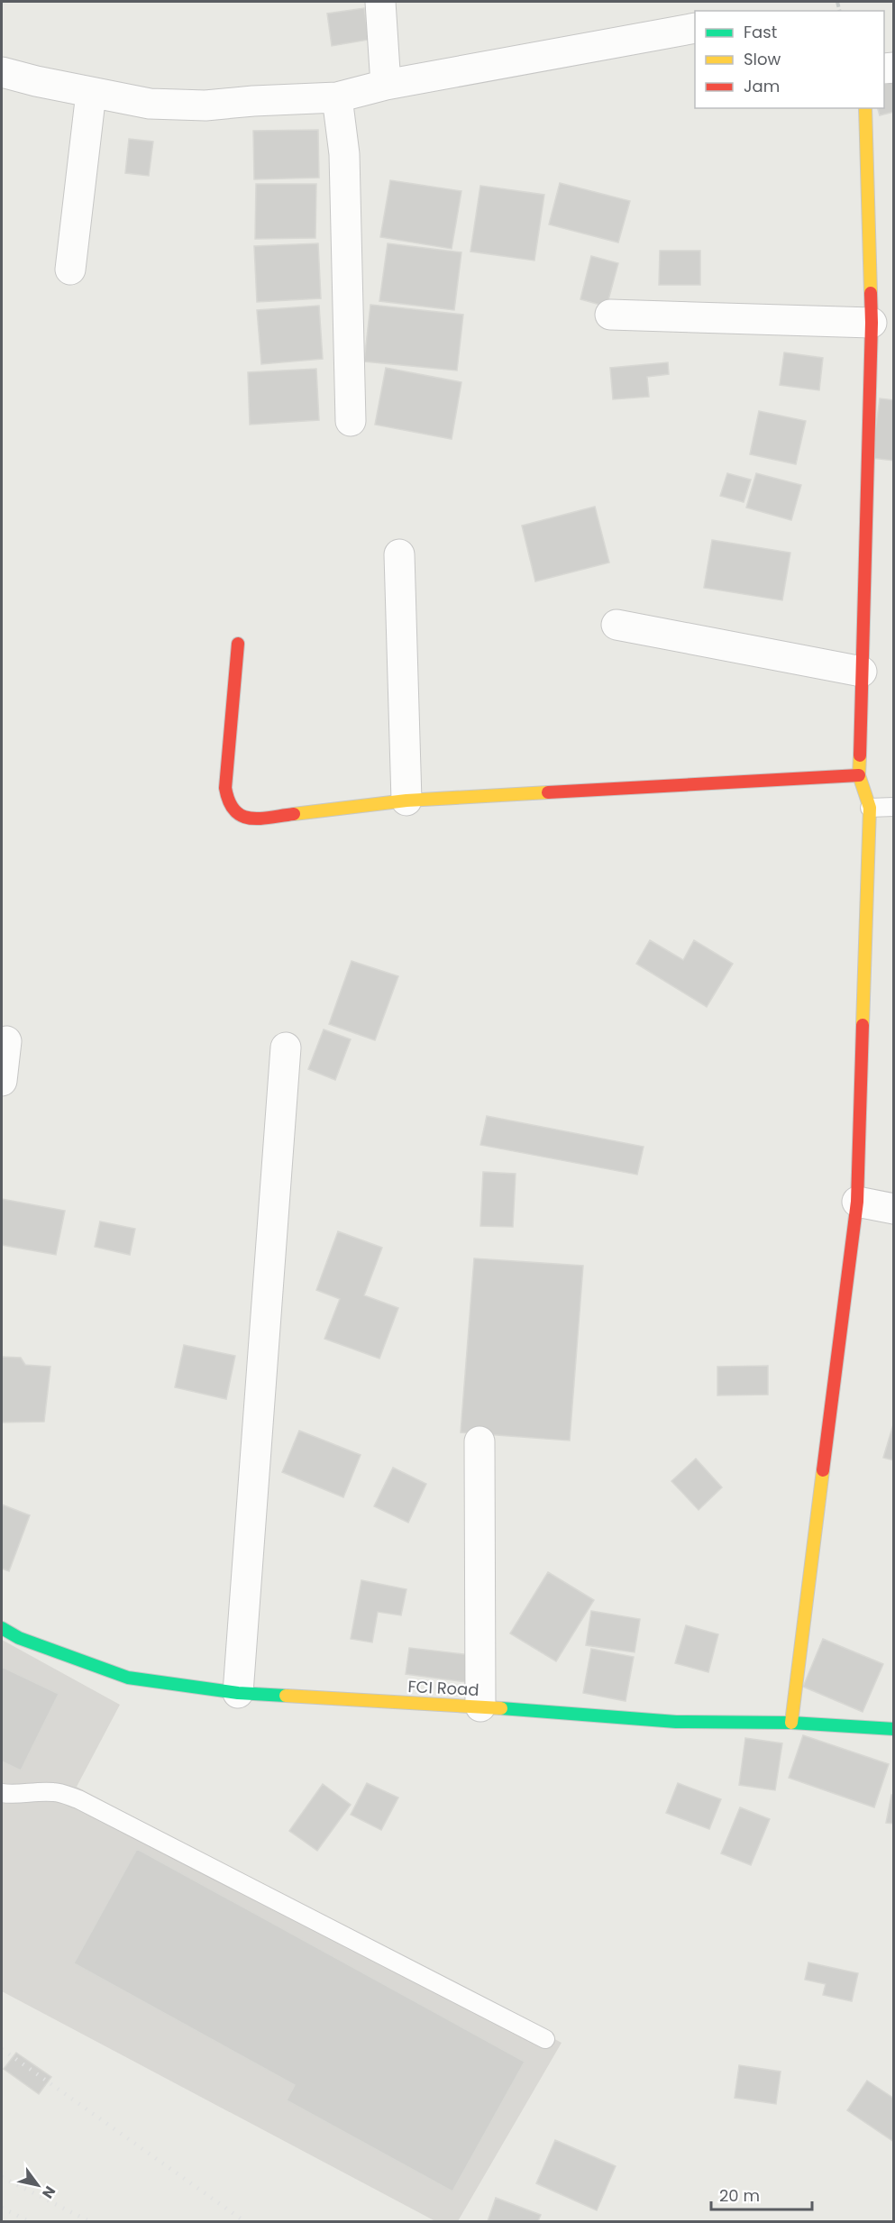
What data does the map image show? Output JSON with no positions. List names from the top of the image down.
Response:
{
  "streets": {
    "street": ["FCI Road"]
  },
  "legend": ["Fast", "Slow", "Jam"],
  "scale_bar": "20 m",
  "north": "bottom right"
}
